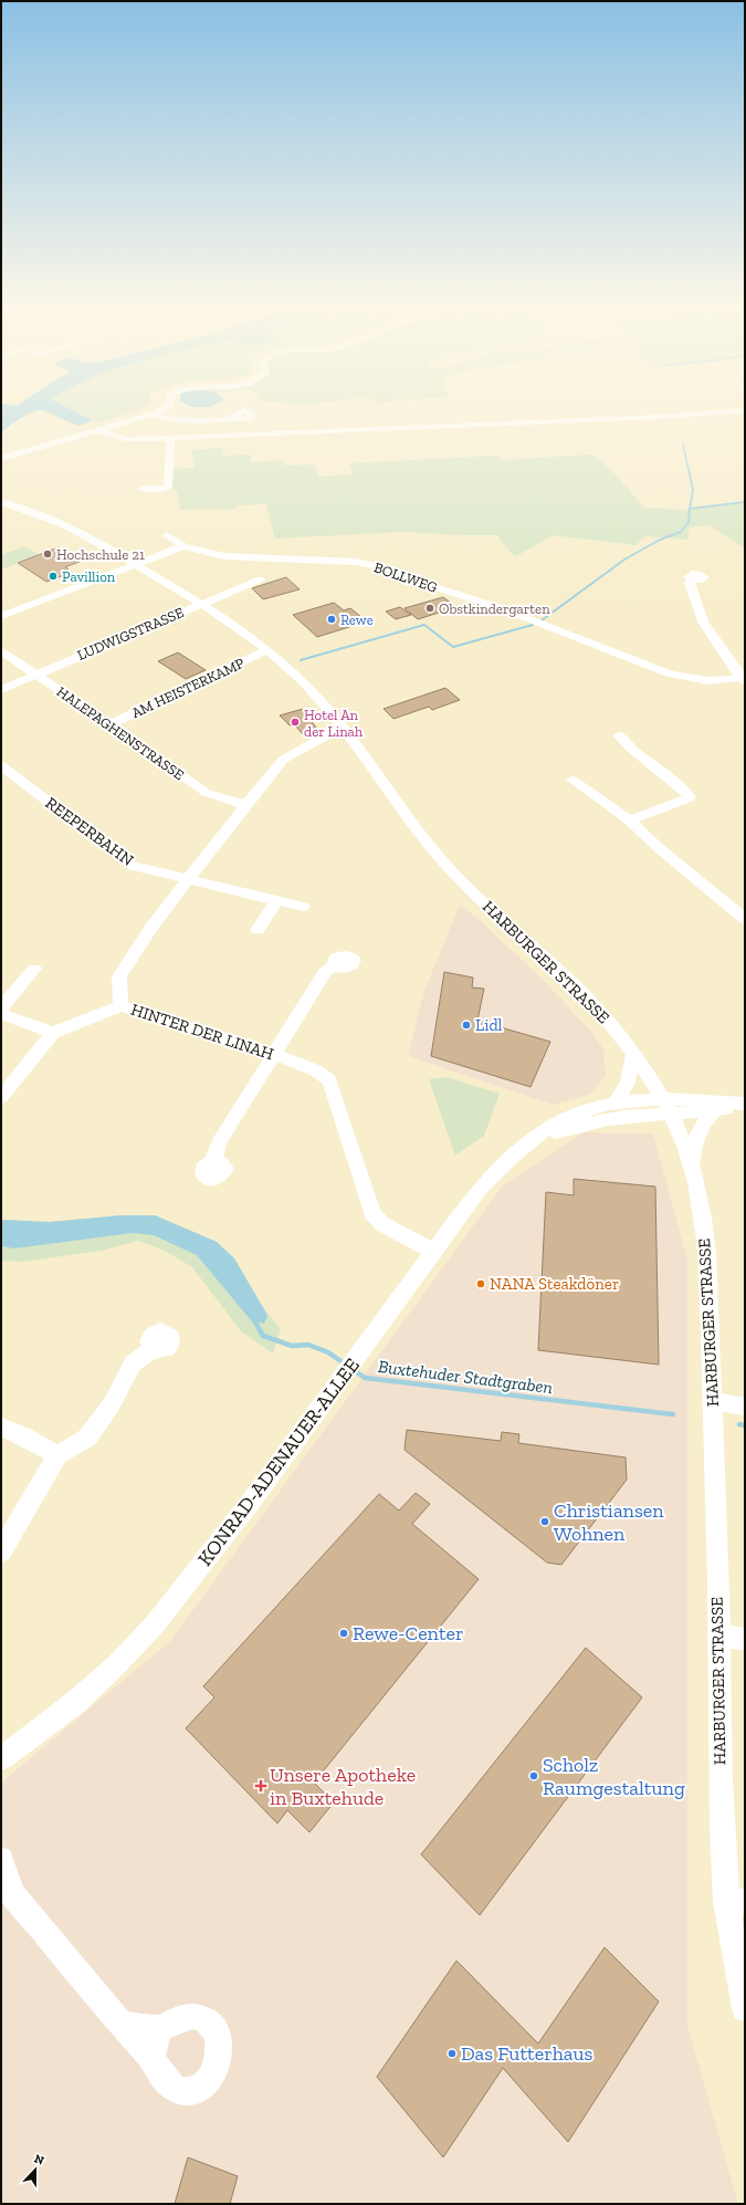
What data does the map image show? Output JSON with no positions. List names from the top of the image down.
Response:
{
  "streets": {
    "street": [
      "BOLLWEG",
      "LUDWIGSTRASSE",
      "AM HEISTERKAMP",
      "HALEPAGHENSTRASSE",
      "REEPERBAHN",
      "HARBURGER STRASSE",
      "HINTER DER LINAH",
      "KONRAD-ADENAUER-ALLEE"
    ]
  },
  "crossings": [
    ["LUDWIGSTRASSE", "HALEPAGHENSTRASSE"],
    ["LUDWIGSTRASSE", "HARBURGER STRASSE"],
    ["AM HEISTERKAMP", "HALEPAGHENSTRASSE"],
    ["AM HEISTERKAMP", "HARBURGER STRASSE"],
    ["HALEPAGHENSTRASSE", "HINTER DER LINAH"],
    ["REEPERBAHN", "HINTER DER LINAH"],
    ["HARBURGER STRASSE", "HINTER DER LINAH"],
    ["HARBURGER STRASSE", "KONRAD-ADENAUER-ALLEE"],
    ["HINTER DER LINAH", "KONRAD-ADENAUER-ALLEE"]
  ],
  "water": ["Buxtehuder Stadtgraben"],
  "places": {
    "other": [
      "Hochschule 21",
      "Pavillion",
      "Obstkindergarten",
      "Rewe",
      "Hotel An der Linah",
      "Lidl",
      "NANA Steakdöner",
      "Christiansen Wohnen",
      "Rewe-Center",
      "Scholz Raumgestaltung",
      "Das Futterhaus"
    ],
    "health": ["Unsere Apotheke in Buxtehude"]
  },
  "north": "top"
}
